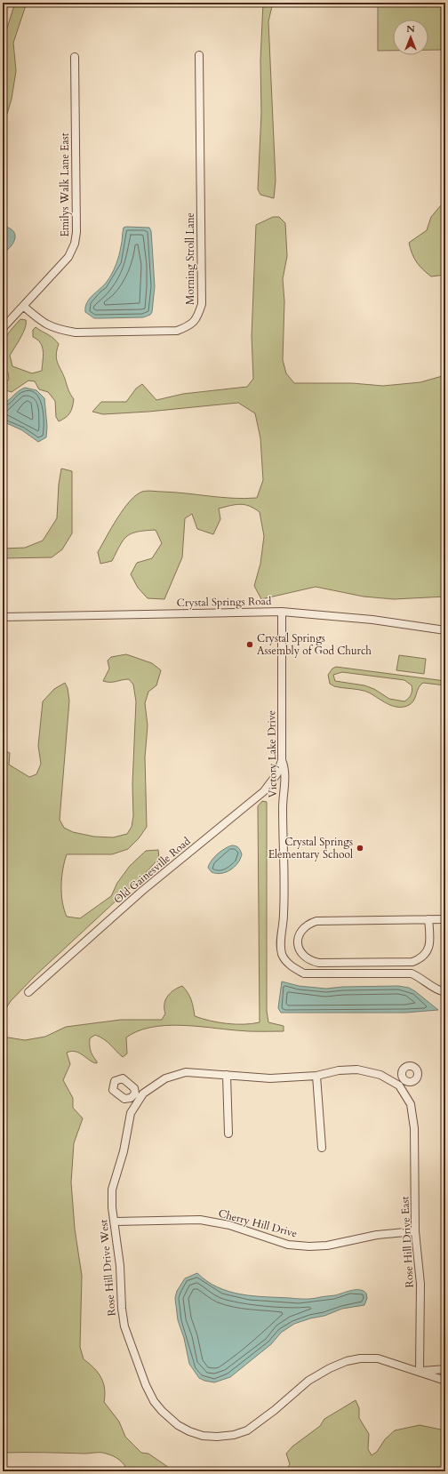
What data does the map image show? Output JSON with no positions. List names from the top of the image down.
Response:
{
  "streets": {
    "street": [
      "Emilys Walk Lane East",
      "Morning Stroll Lane",
      "Crystal Springs Road",
      "Victory Lake Drive",
      "Old Gainesville Road",
      "Cherry Hill Drive",
      "Rose Hill Drive East",
      "Rose Hill Drive West"
    ]
  },
  "crossings": [
    ["Emilys Walk Lane East", "Morning Stroll Lane"],
    ["Crystal Springs Road", "Victory Lake Drive"],
    ["Victory Lake Drive", "Old Gainesville Road"],
    ["Cherry Hill Drive", "Rose Hill Drive East"],
    ["Cherry Hill Drive", "Rose Hill Drive West"],
    ["Rose Hill Drive East", "Rose Hill Drive West"]
  ],
  "places": ["Crystal Springs Assembly of God Church", "Crystal Springs Elementary School"],
  "north": "top"
}
